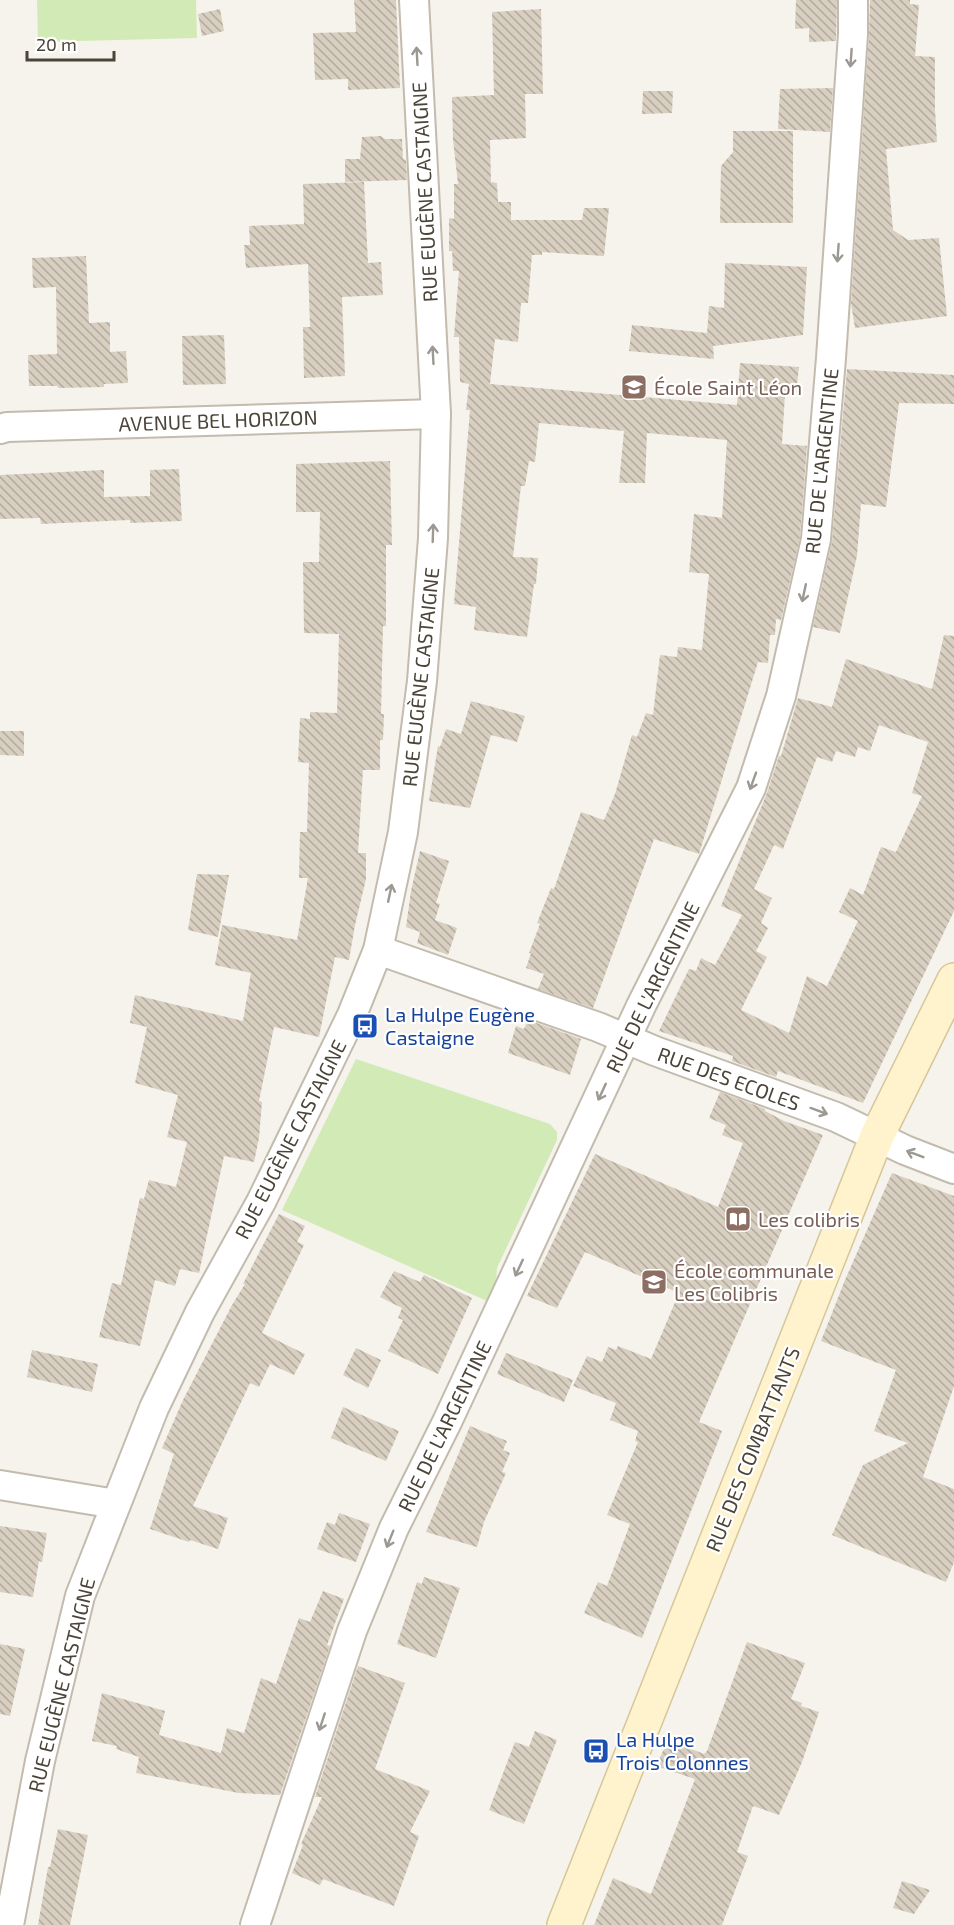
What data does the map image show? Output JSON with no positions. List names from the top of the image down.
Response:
{
  "streets": {
    "main road": ["RUE DES COMBATTANTS"],
    "street": [
      "RUE EUGÈNE CASTAIGNE",
      "AVENUE BEL HORIZON",
      "RUE DE L'ARGENTINE",
      "RUE DES ECOLES"
    ]
  },
  "crossings": [
    ["RUE EUGÈNE CASTAIGNE", "AVENUE BEL HORIZON"],
    ["RUE EUGÈNE CASTAIGNE", "RUE DES ECOLES"],
    ["RUE DE L'ARGENTINE", "RUE DES ECOLES"],
    ["RUE DES ECOLES", "RUE DES COMBATTANTS"]
  ],
  "one_way": ["RUE EUGÈNE CASTAIGNE", "RUE DE L'ARGENTINE"],
  "places": {
    "school or university": ["École Saint Léon", "École communale Les Colibris"],
    "bus stop": ["La Hulpe Eugène Castaigne", "La Hulpe Trois Colonnes"],
    "library": ["Les colibris"]
  },
  "scale_bar": "20 m"
}
